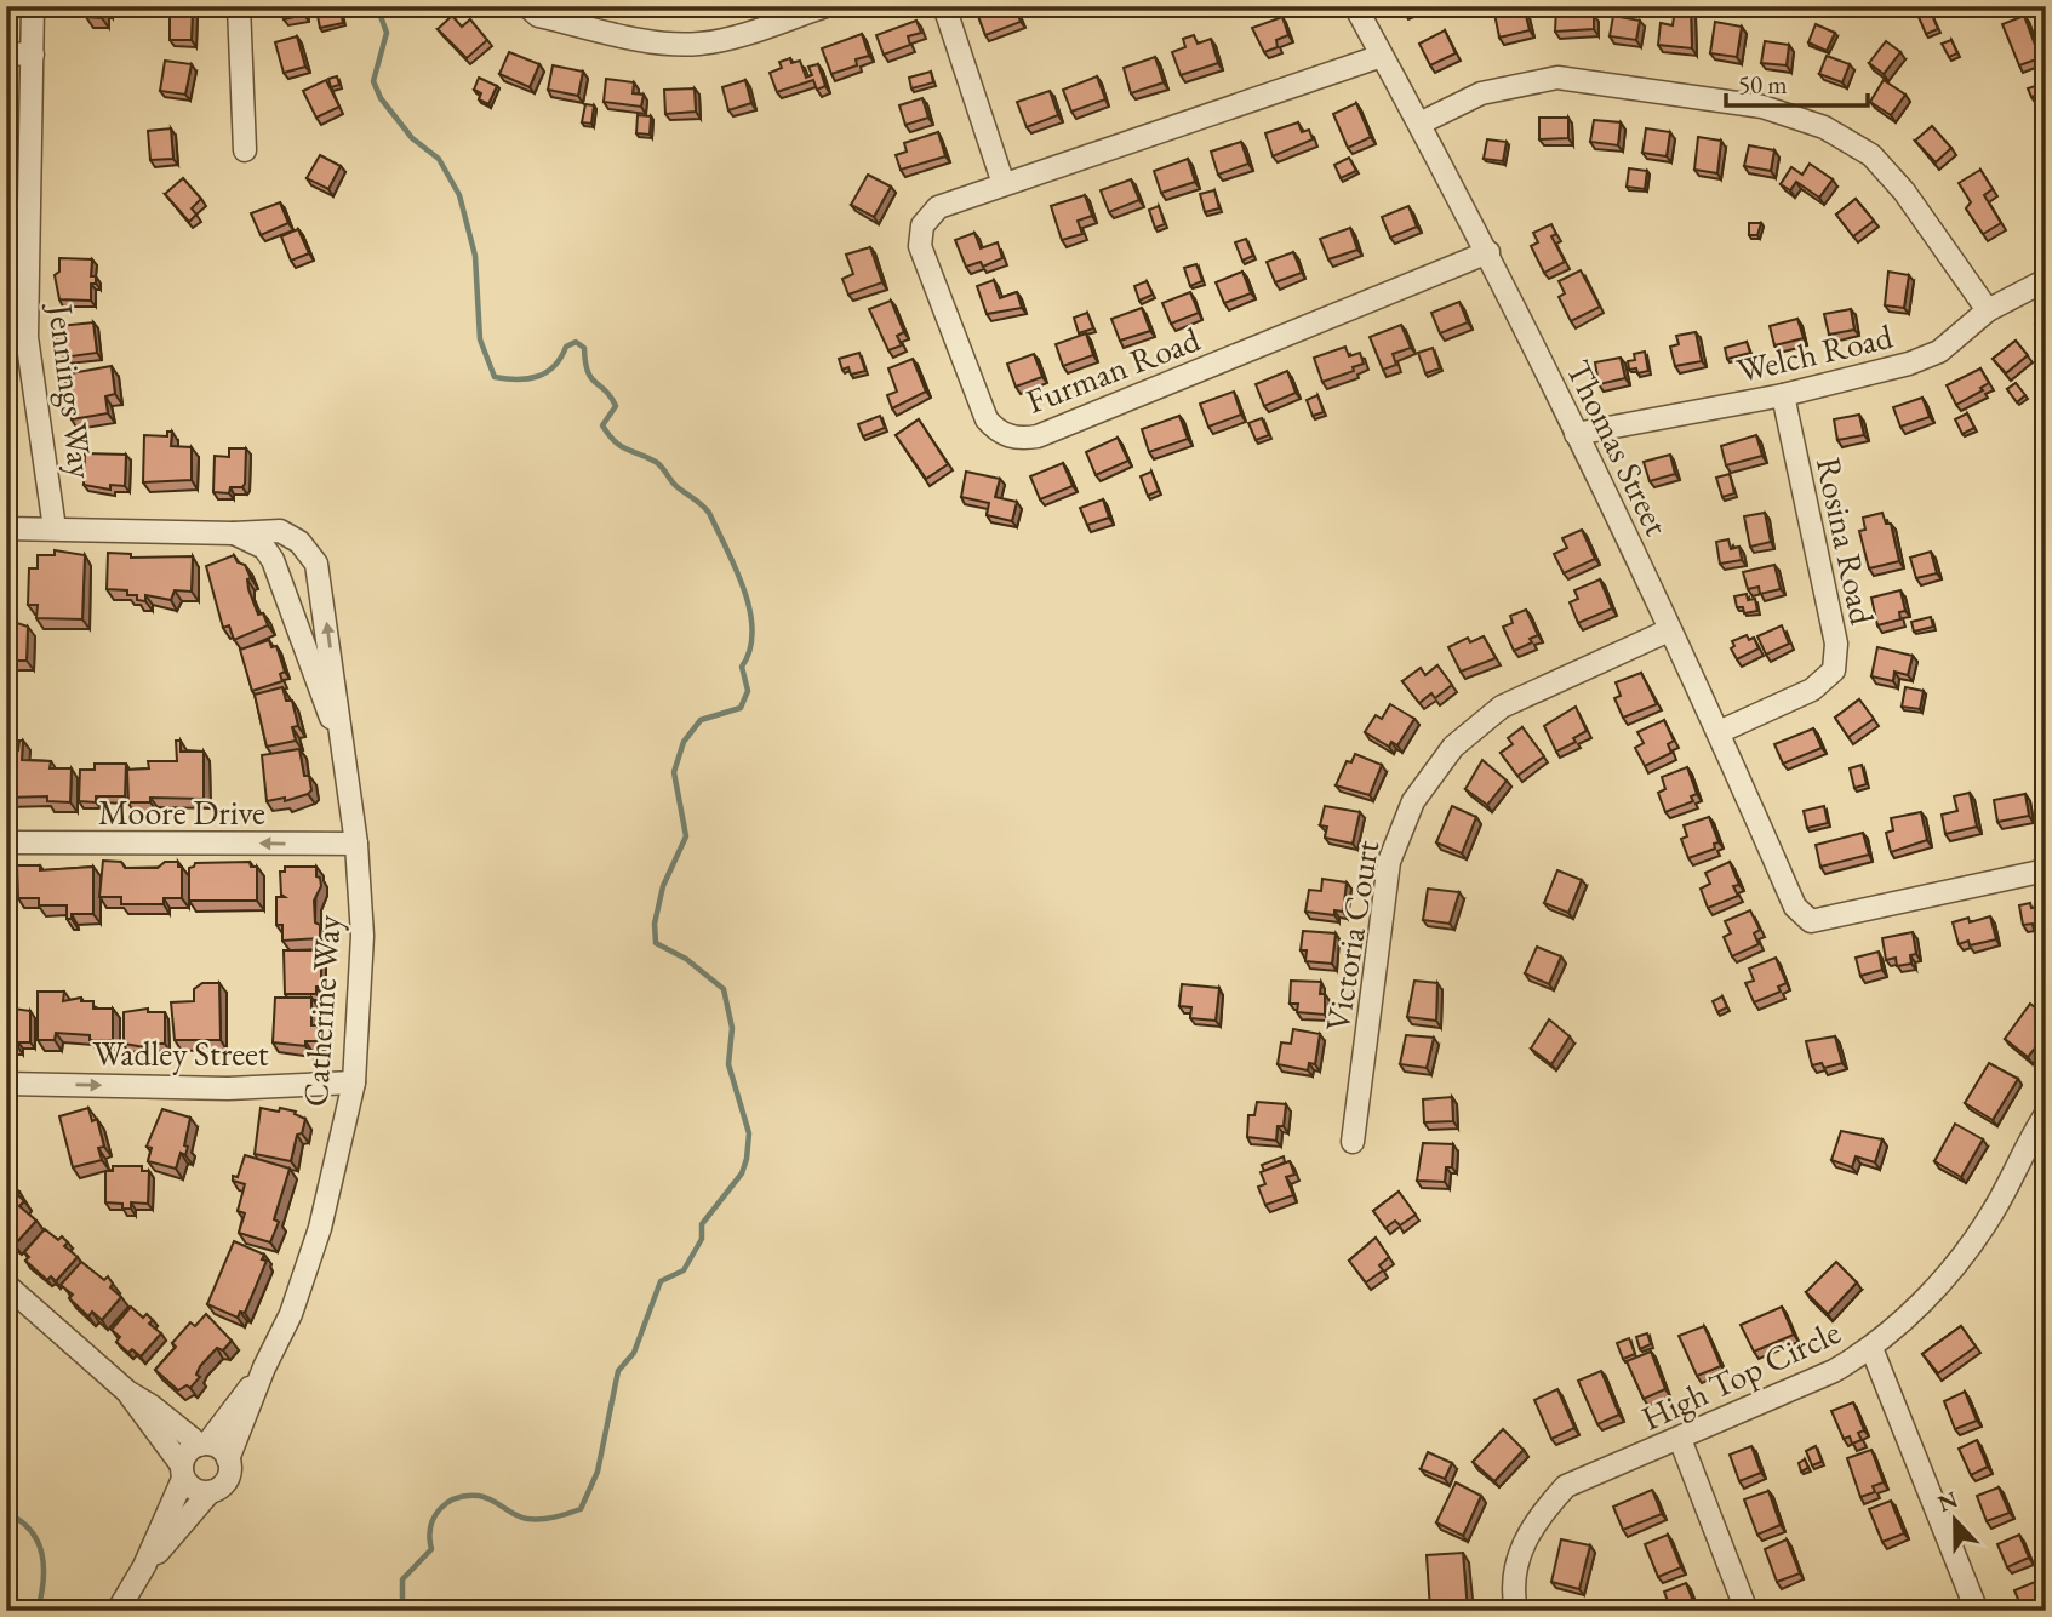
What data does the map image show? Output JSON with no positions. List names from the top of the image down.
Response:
{
  "streets": {
    "street": [
      "Welch Road",
      "Furman Road",
      "Jennings Way",
      "Thomas Street",
      "Rosina Road",
      "Moore Drive",
      "Victoria Court",
      "Catherine Way",
      "Wadley Street",
      "High Top Circle"
    ]
  },
  "crossings": [
    ["Welch Road", "Thomas Street"],
    ["Welch Road", "Rosina Road"],
    ["Furman Road", "Thomas Street"],
    ["Thomas Street", "Rosina Road"],
    ["Thomas Street", "Victoria Court"],
    ["Moore Drive", "Catherine Way"],
    ["Catherine Way", "Wadley Street"]
  ],
  "one_way": ["Moore Drive", "Wadley Street"],
  "scale_bar": "50 m",
  "north": "top"
}
